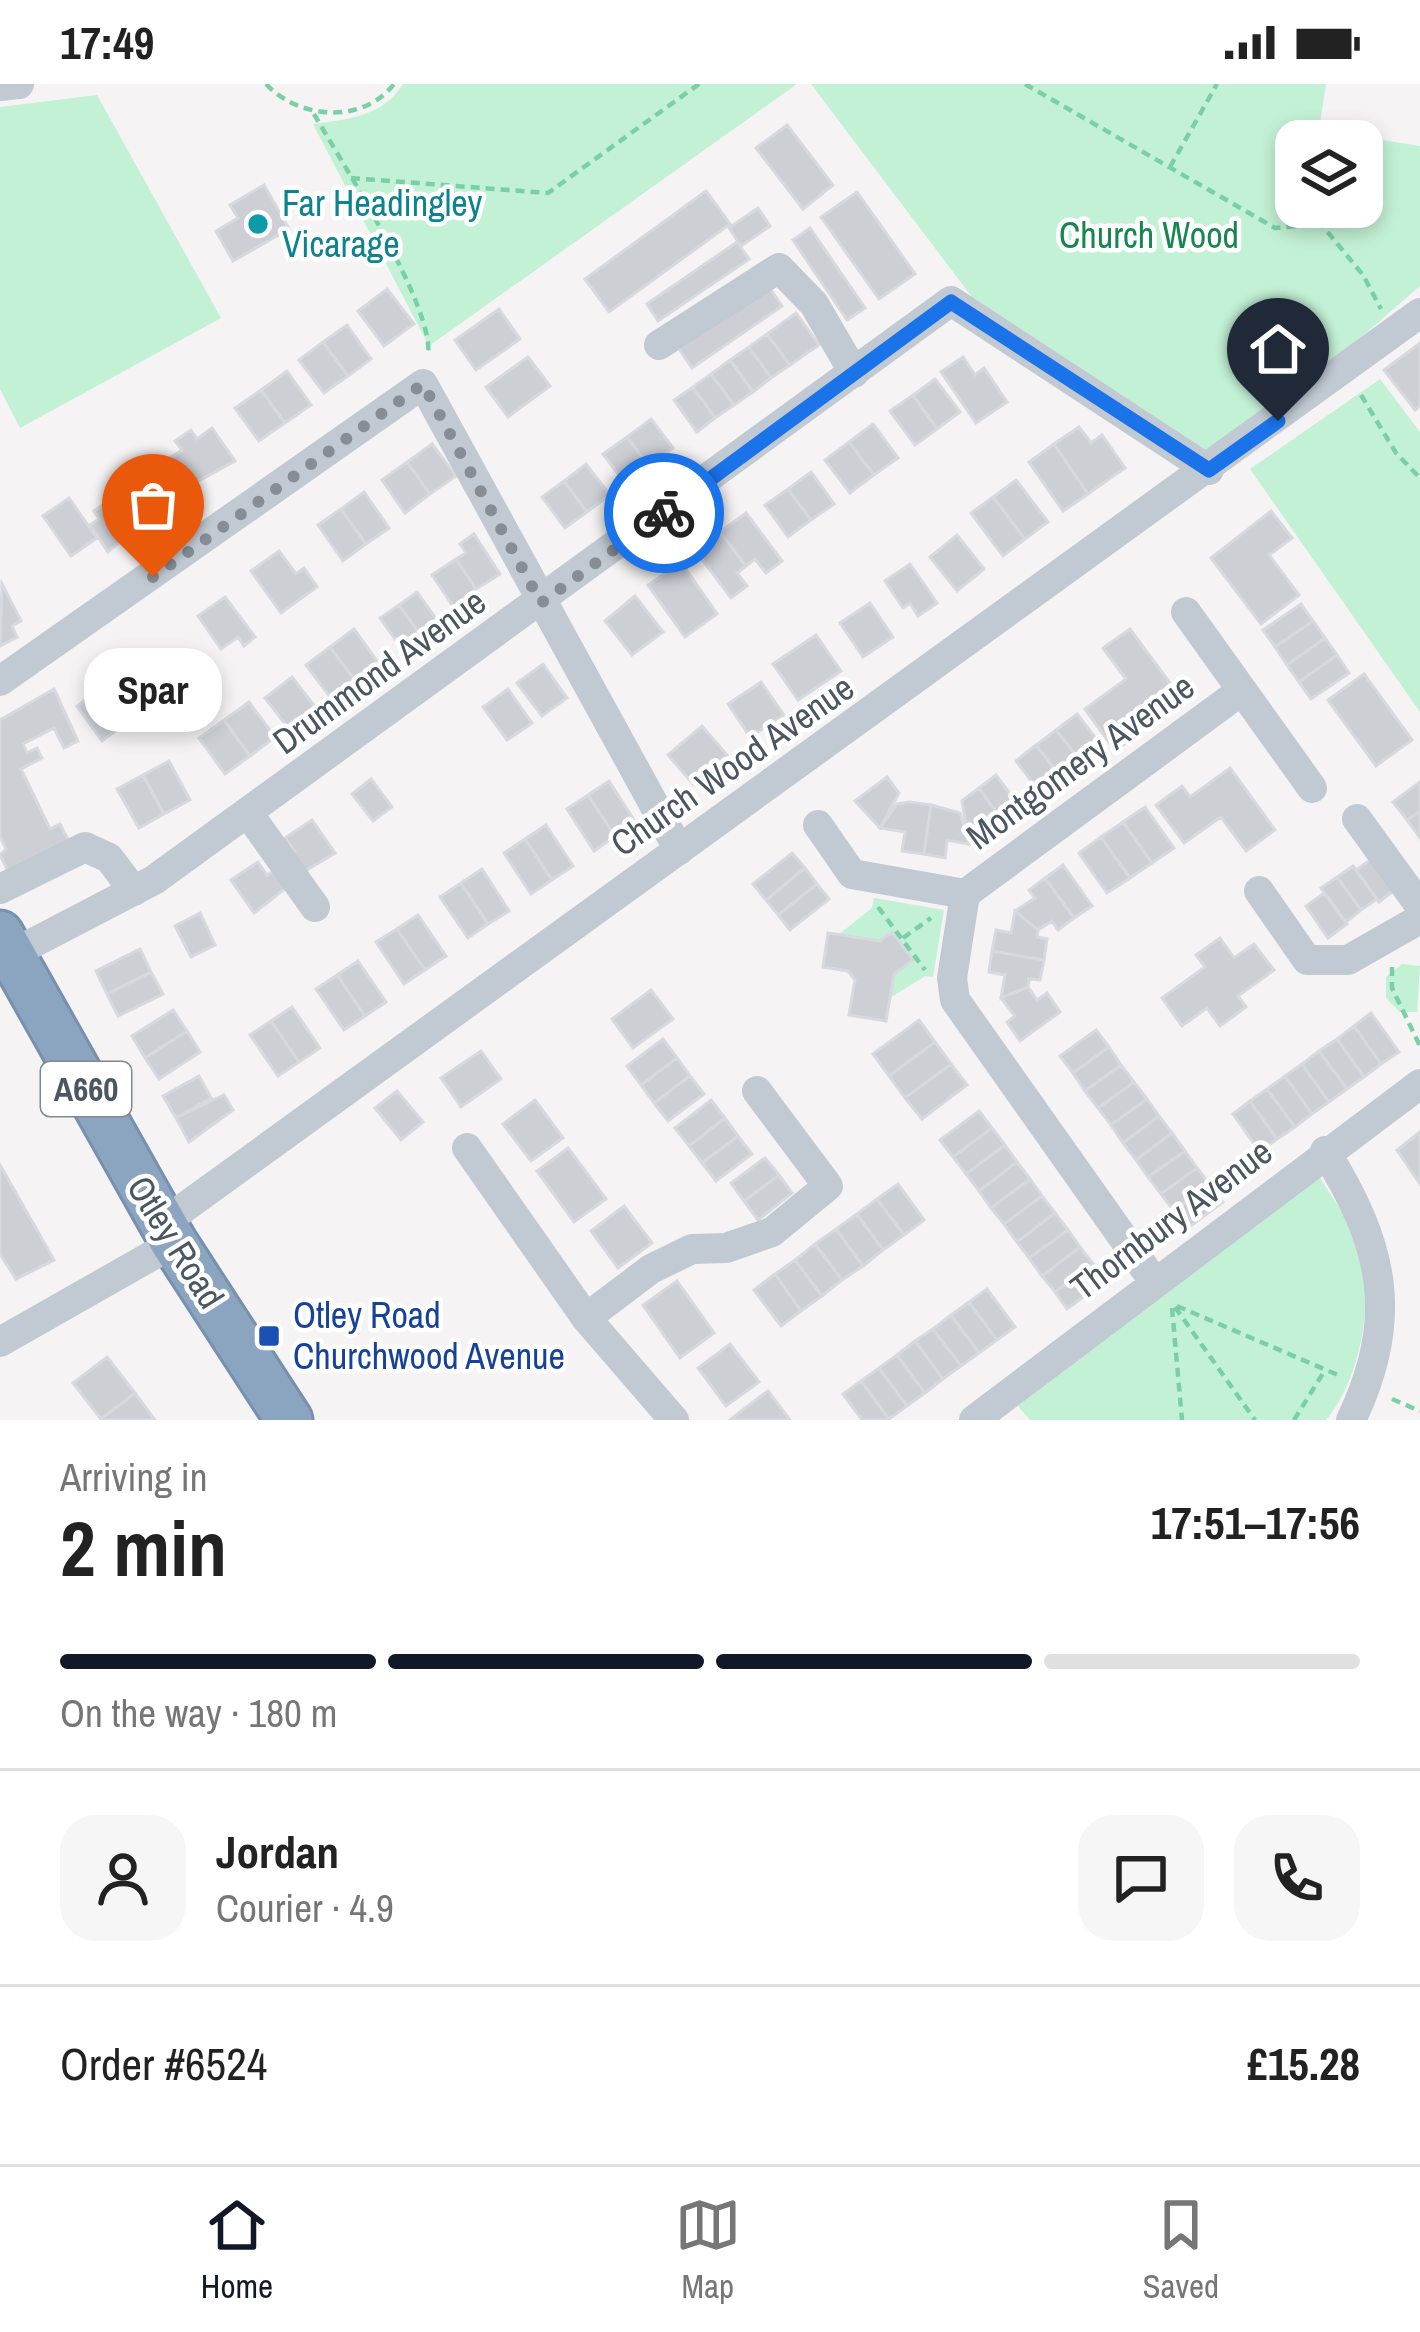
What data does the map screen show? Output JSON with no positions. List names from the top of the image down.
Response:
{
  "streets": {
    "highway": ["A660", "Otley Road"],
    "street": [
      "Drummond Avenue",
      "Montgomery Avenue",
      "Church Wood Avenue",
      "Thornbury Avenue"
    ]
  },
  "crossings": [
    ["Drummond Avenue", "Church Wood Avenue"],
    ["Drummond Avenue", "Otley Road"],
    ["Church Wood Avenue", "Otley Road"]
  ],
  "parks": ["Church Wood"],
  "places": {
    "other": ["Far Headingley Vicarage", "Spar"],
    "transit": ["Otley Road Churchwood Avenue"]
  },
  "page": {
    "status": "17:49",
    "bubble": "Spar",
    "heading": ["2 min", "Arriving in", "17:51–17:56"],
    "panel": [
      "Jordan",
      "Courier · 4.9",
      "Order #6524",
      "£15.28"
    ],
    "bar": "On the way · 180 m",
    "tabs": ["Home", "Map", "Saved"]
  }
}
